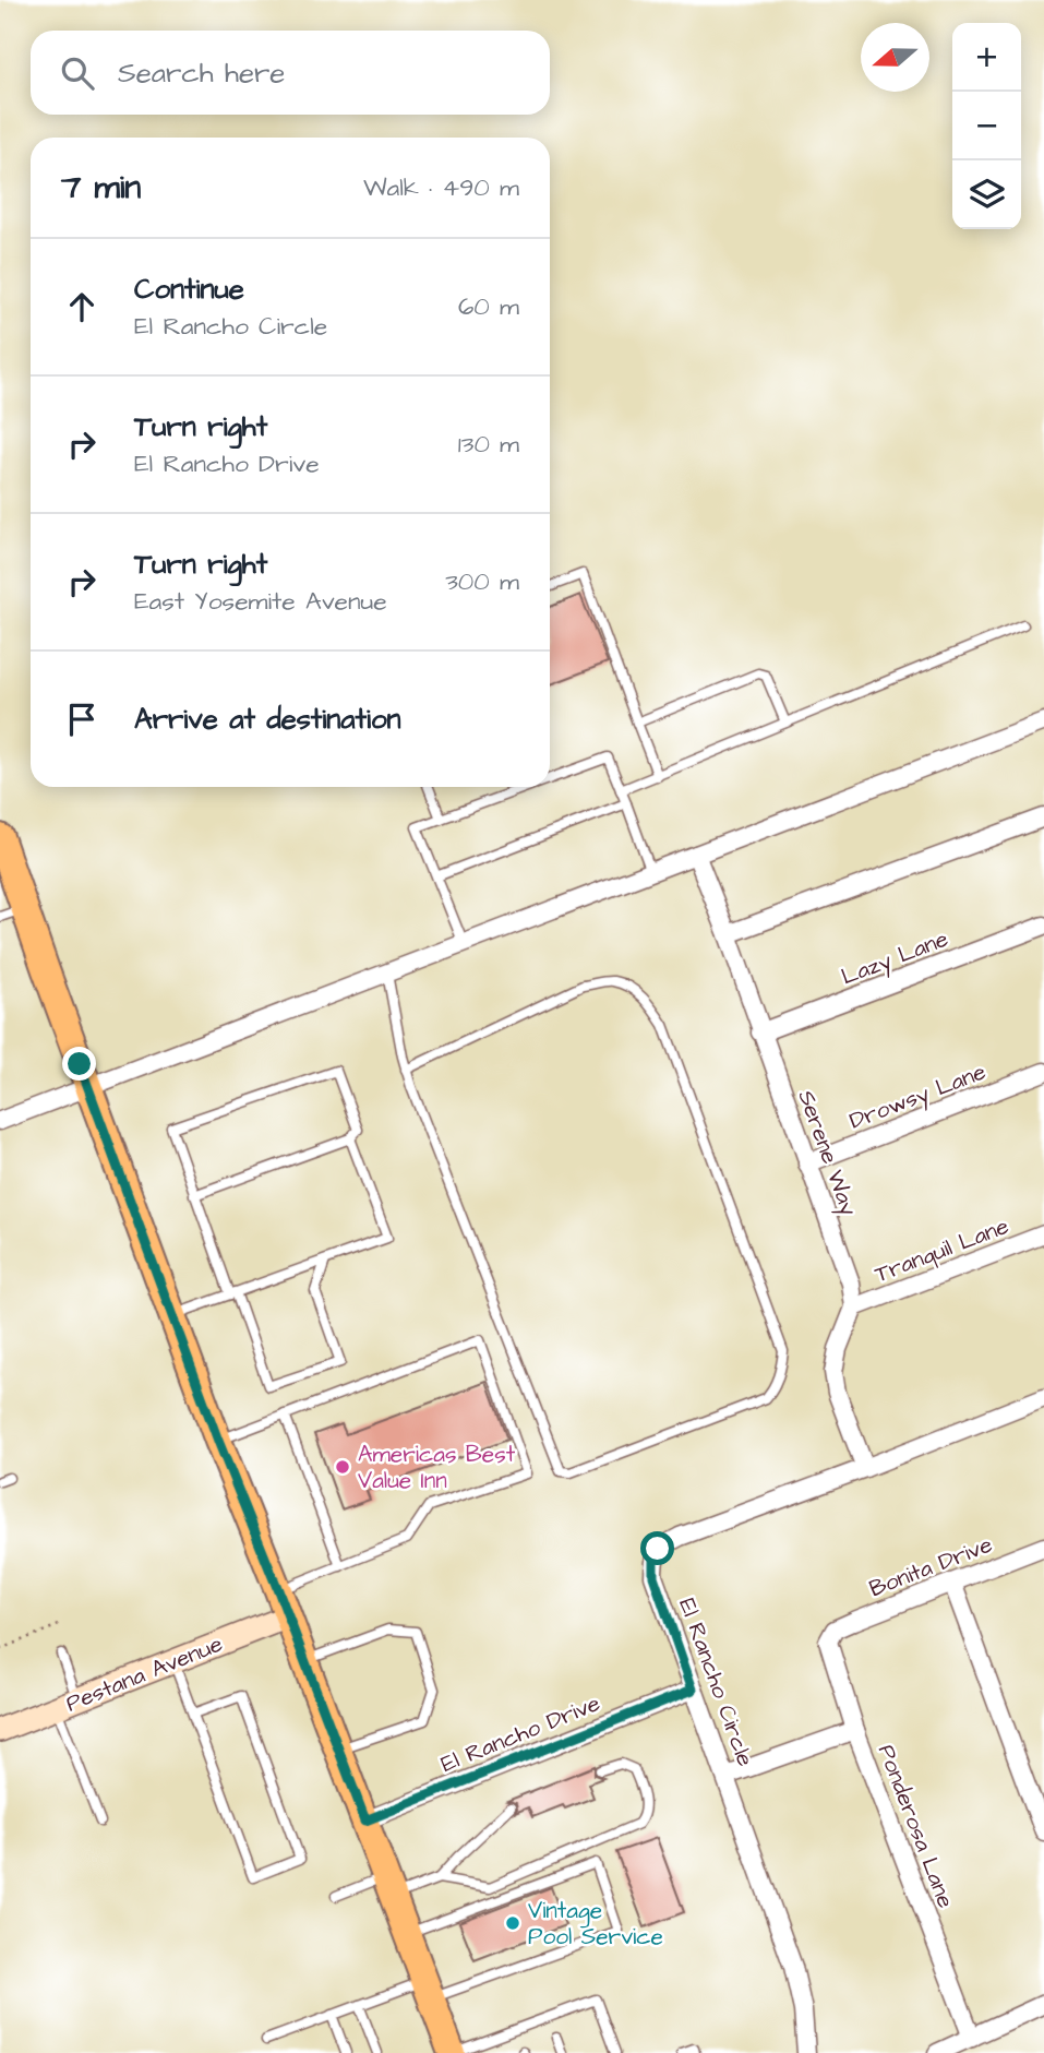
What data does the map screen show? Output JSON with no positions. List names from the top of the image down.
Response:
{
  "streets": {
    "street": [
      "Lazy Lane",
      "Drowsy Lane",
      "Serene Way",
      "Tranquil Lane",
      "Bonita Drive",
      "Pestana Avenue",
      "El Rancho Circle",
      "El Rancho Drive",
      "Ponderosa Lane"
    ]
  },
  "crossings": [
    ["Lazy Lane", "Serene Way"],
    ["Drowsy Lane", "Serene Way"],
    ["Serene Way", "Tranquil Lane"],
    ["Bonita Drive", "Ponderosa Lane"],
    ["El Rancho Circle", "El Rancho Drive"]
  ],
  "places": ["Americas Best Value Inn", "Vintage Pool Service"],
  "north": "left",
  "page": {
    "map_buttons": ["+", "−"],
    "search": "Search here",
    "heading": ["7 min", "Walk · 490 m"],
    "list": [
      ["Continue", "El Rancho Circle", "60 m"],
      ["Turn right", "El Rancho Drive", "130 m"],
      ["Turn right", "East Yosemite Avenue", "300 m"],
      "Arrive at destination"
    ]
  }
}
